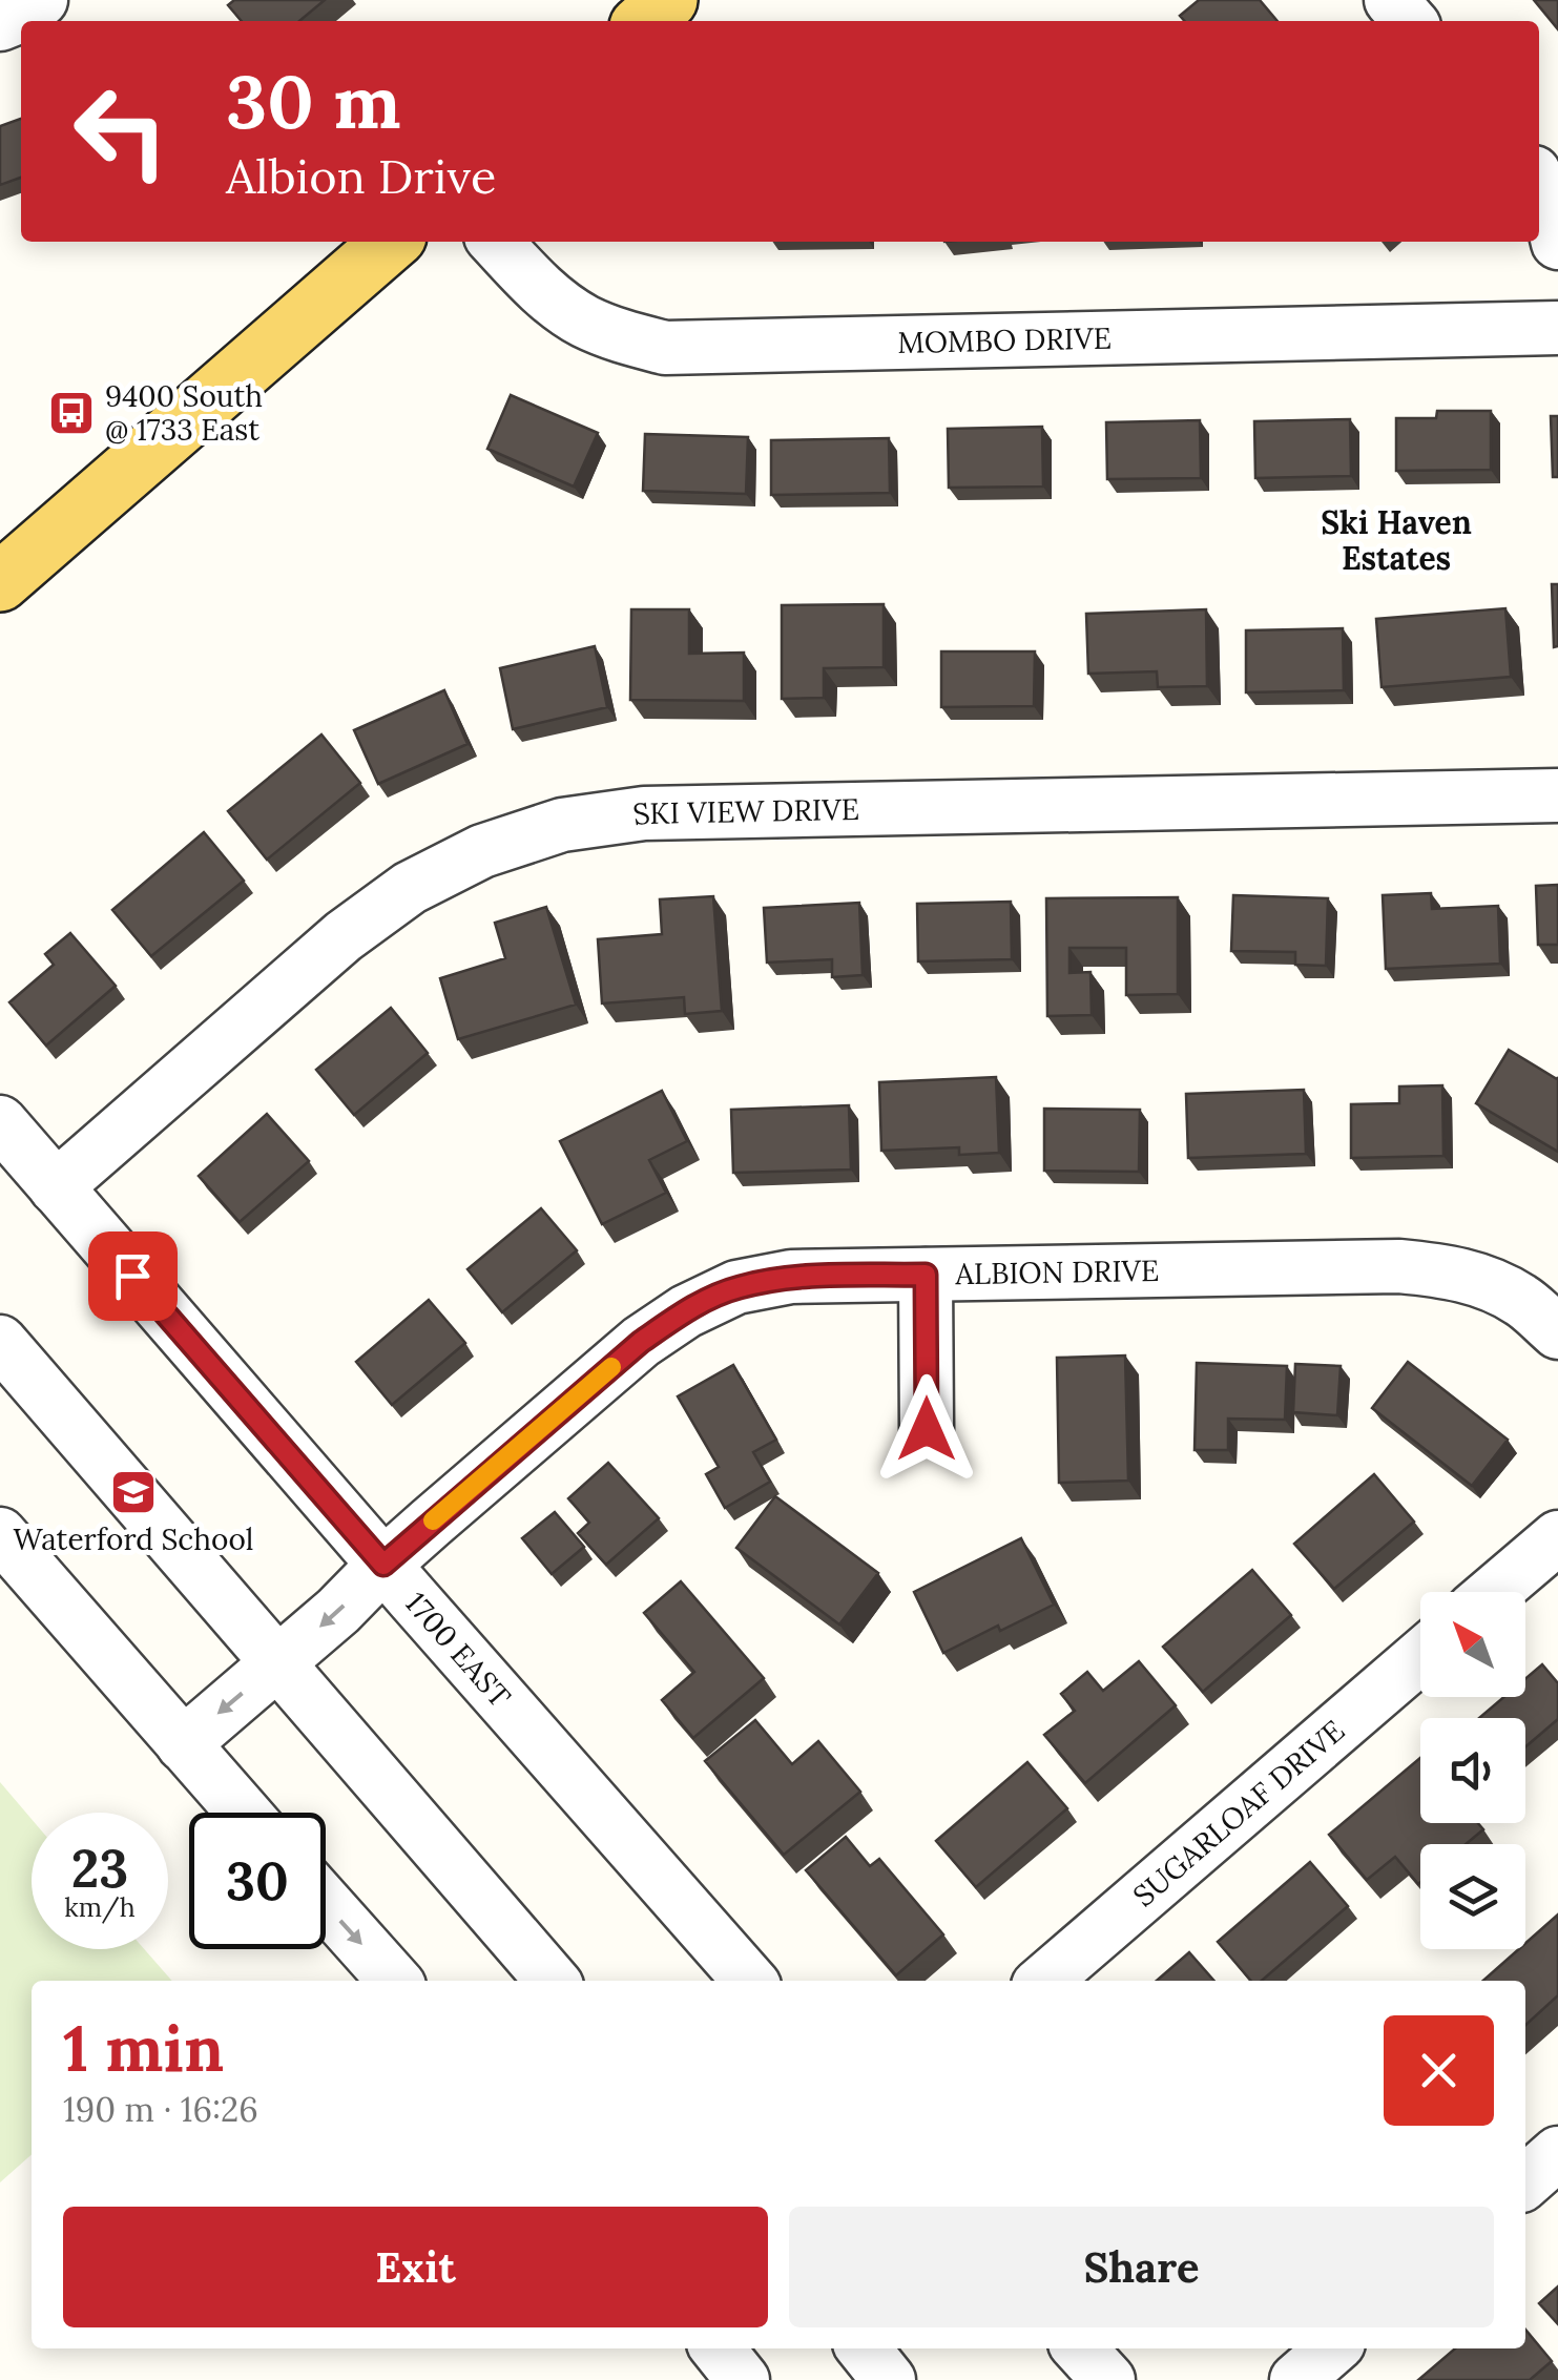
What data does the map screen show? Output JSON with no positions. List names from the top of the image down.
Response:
{
  "streets": {
    "street": [
      "MOMBO DRIVE",
      "SKI VIEW DRIVE",
      "ALBION DRIVE",
      "1700 EAST",
      "SUGARLOAF DRIVE"
    ]
  },
  "crossings": [
    ["SKI VIEW DRIVE", "1700 EAST"],
    ["ALBION DRIVE", "1700 EAST"]
  ],
  "districts": ["Ski Haven Estates"],
  "places": {
    "bus stop": ["9400 South @ 1733 East"],
    "school or university": ["Waterford School"]
  },
  "north": "top left",
  "page": {
    "turn": ["30 m", "Albion Drive"],
    "speed": "23 km/h",
    "limit": "30",
    "heading": ["1 min", "190 m · 16:26"],
    "buttons": ["Exit", "Share"]
  }
}
